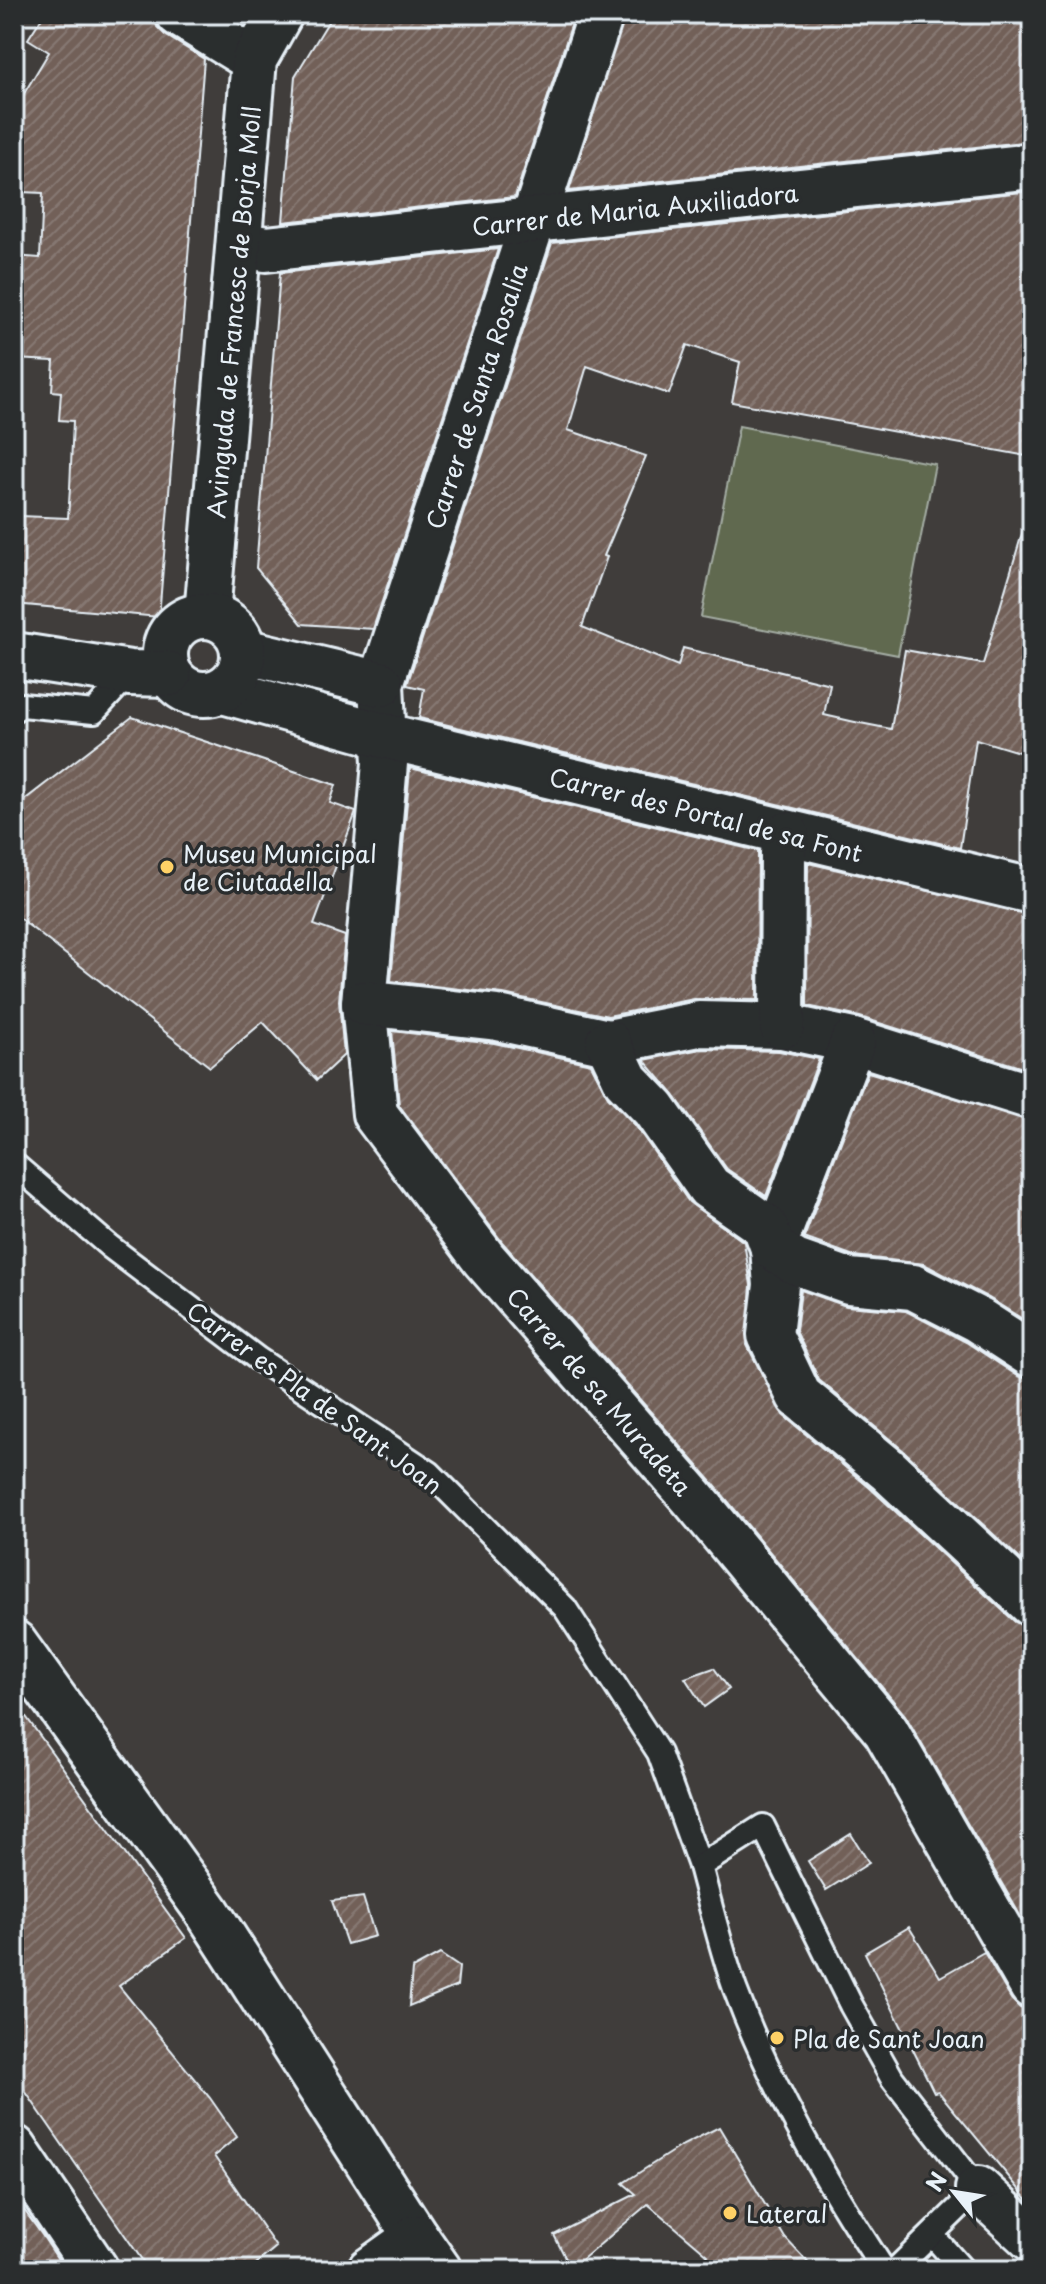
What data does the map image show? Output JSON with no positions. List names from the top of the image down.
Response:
{
  "streets": {
    "street": [
      "Carrer de Maria Auxiliadora",
      "Avinguda de Francesc de Borja Moll",
      "Carrer de Santa Rosalia",
      "Carrer des Portal de sa Font",
      "Carrer de sa Muradeta"
    ],
    "lane": ["Carrer es Pla de Sant Joan"]
  },
  "crossings": [
    ["Carrer de Maria Auxiliadora", "Avinguda de Francesc de Borja Moll"],
    ["Carrer de Maria Auxiliadora", "Carrer de Santa Rosalia"],
    ["Avinguda de Francesc de Borja Moll", "Carrer des Portal de sa Font"],
    ["Carrer de Santa Rosalia", "Carrer des Portal de sa Font"],
    ["Carrer de Santa Rosalia", "Carrer de sa Muradeta"],
    ["Carrer des Portal de sa Font", "Carrer de sa Muradeta"]
  ],
  "places": ["Museu Municipal de Ciutadella", "Pla de Sant Joan", "Lateral"],
  "north": "top left"
}
